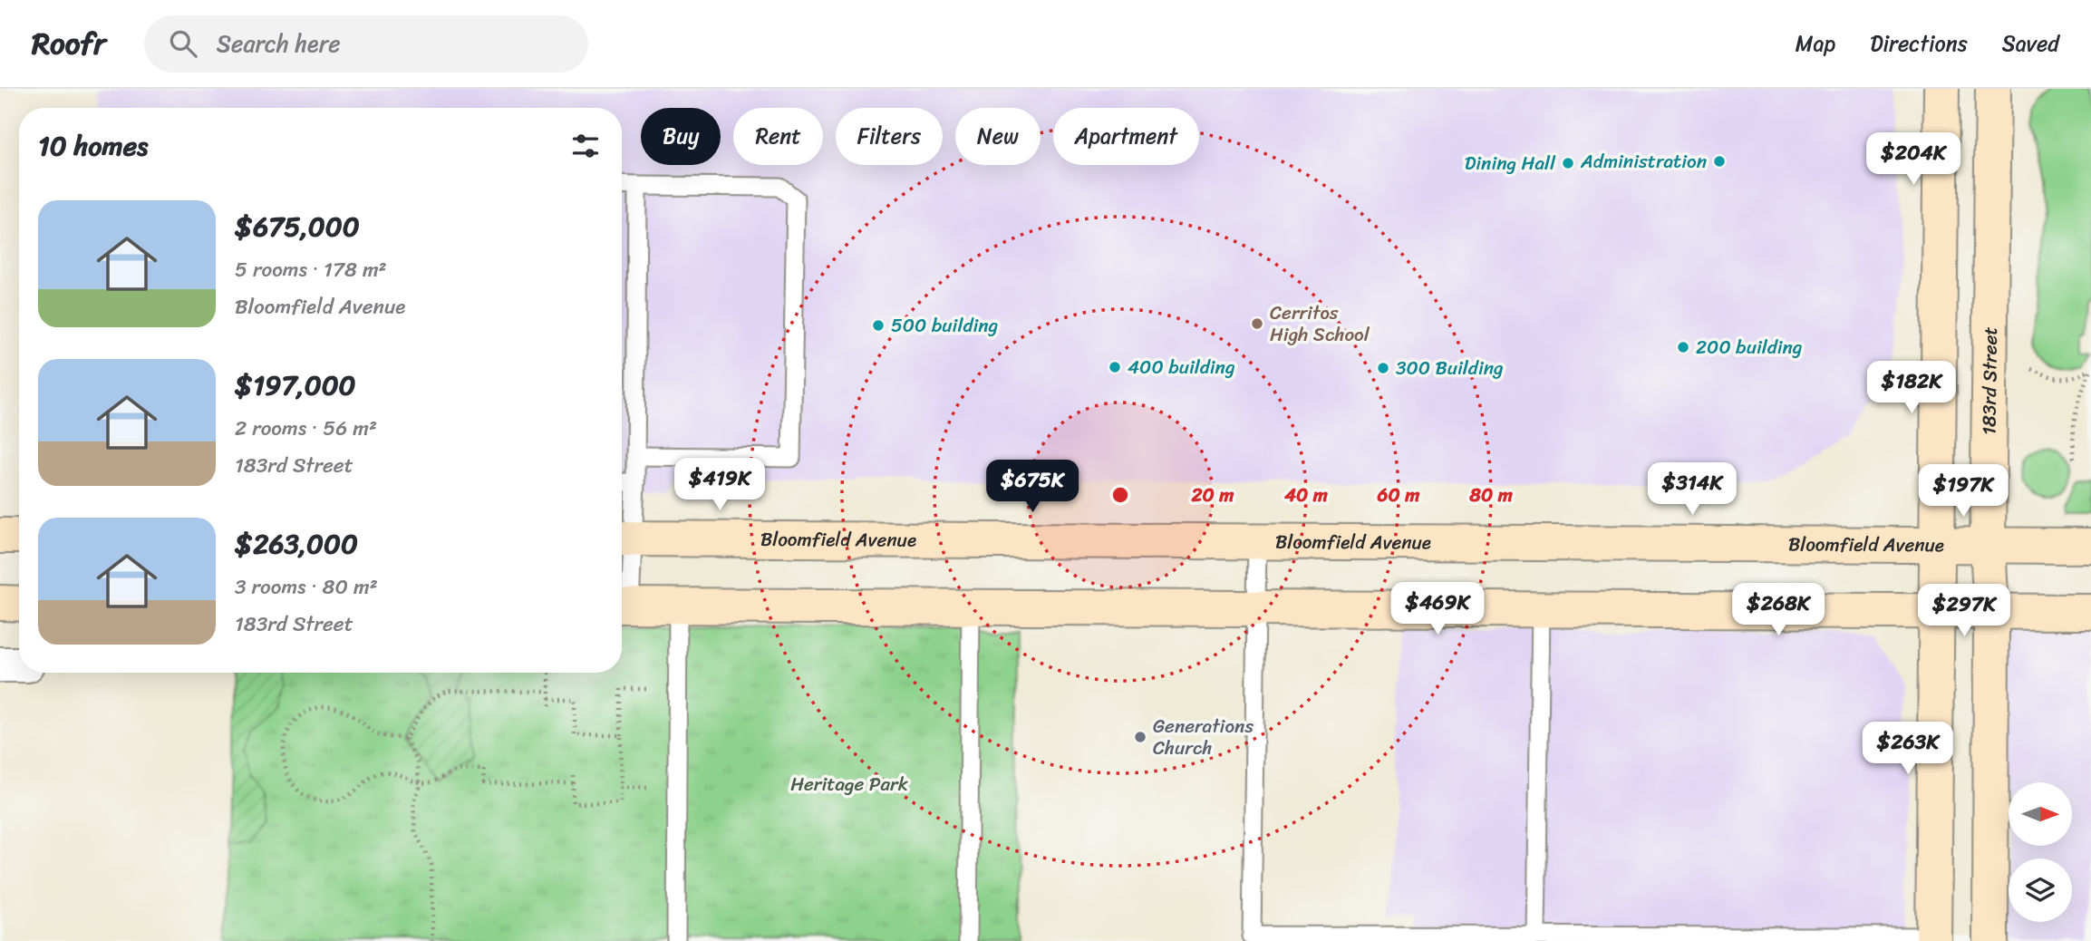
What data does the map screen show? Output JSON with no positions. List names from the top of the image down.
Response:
{
  "streets": {
    "street": ["183rd Street", "Bloomfield Avenue"]
  },
  "crossings": [
    ["183rd Street", "Bloomfield Avenue"]
  ],
  "parks": ["Heritage Park"],
  "places": [
    "Administration",
    "Dining Hall",
    "Cerritos High School",
    "500 building",
    "200 building",
    "400 building",
    "300 Building",
    "Generations Church"
  ],
  "north": "right",
  "page": {
    "header": "Roofr",
    "search": "Search here",
    "nav": ["Map", "Directions", "Saved"],
    "chip": [
      "Buy",
      "Rent",
      "Filters",
      "New",
      "Apartment"
    ],
    "heading": "10 homes",
    "price": [
      "$204K",
      "$182K",
      "$419K",
      "$675K",
      "$314K",
      "$197K",
      "$469K",
      "$268K",
      "$297K",
      "$263K"
    ],
    "list": [
      {
        "name": "$675,000",
        "note": "5 rooms · 178 m² · Bloomfield Avenue"
      },
      {
        "name": "$197,000",
        "note": "2 rooms · 56 m² · 183rd Street"
      },
      {
        "name": "$263,000",
        "note": "3 rooms · 80 m² · 183rd Street"
      }
    ]
  },
  "rings": [
    "20 m",
    "40 m",
    "60 m",
    "80 m"
  ]
}
